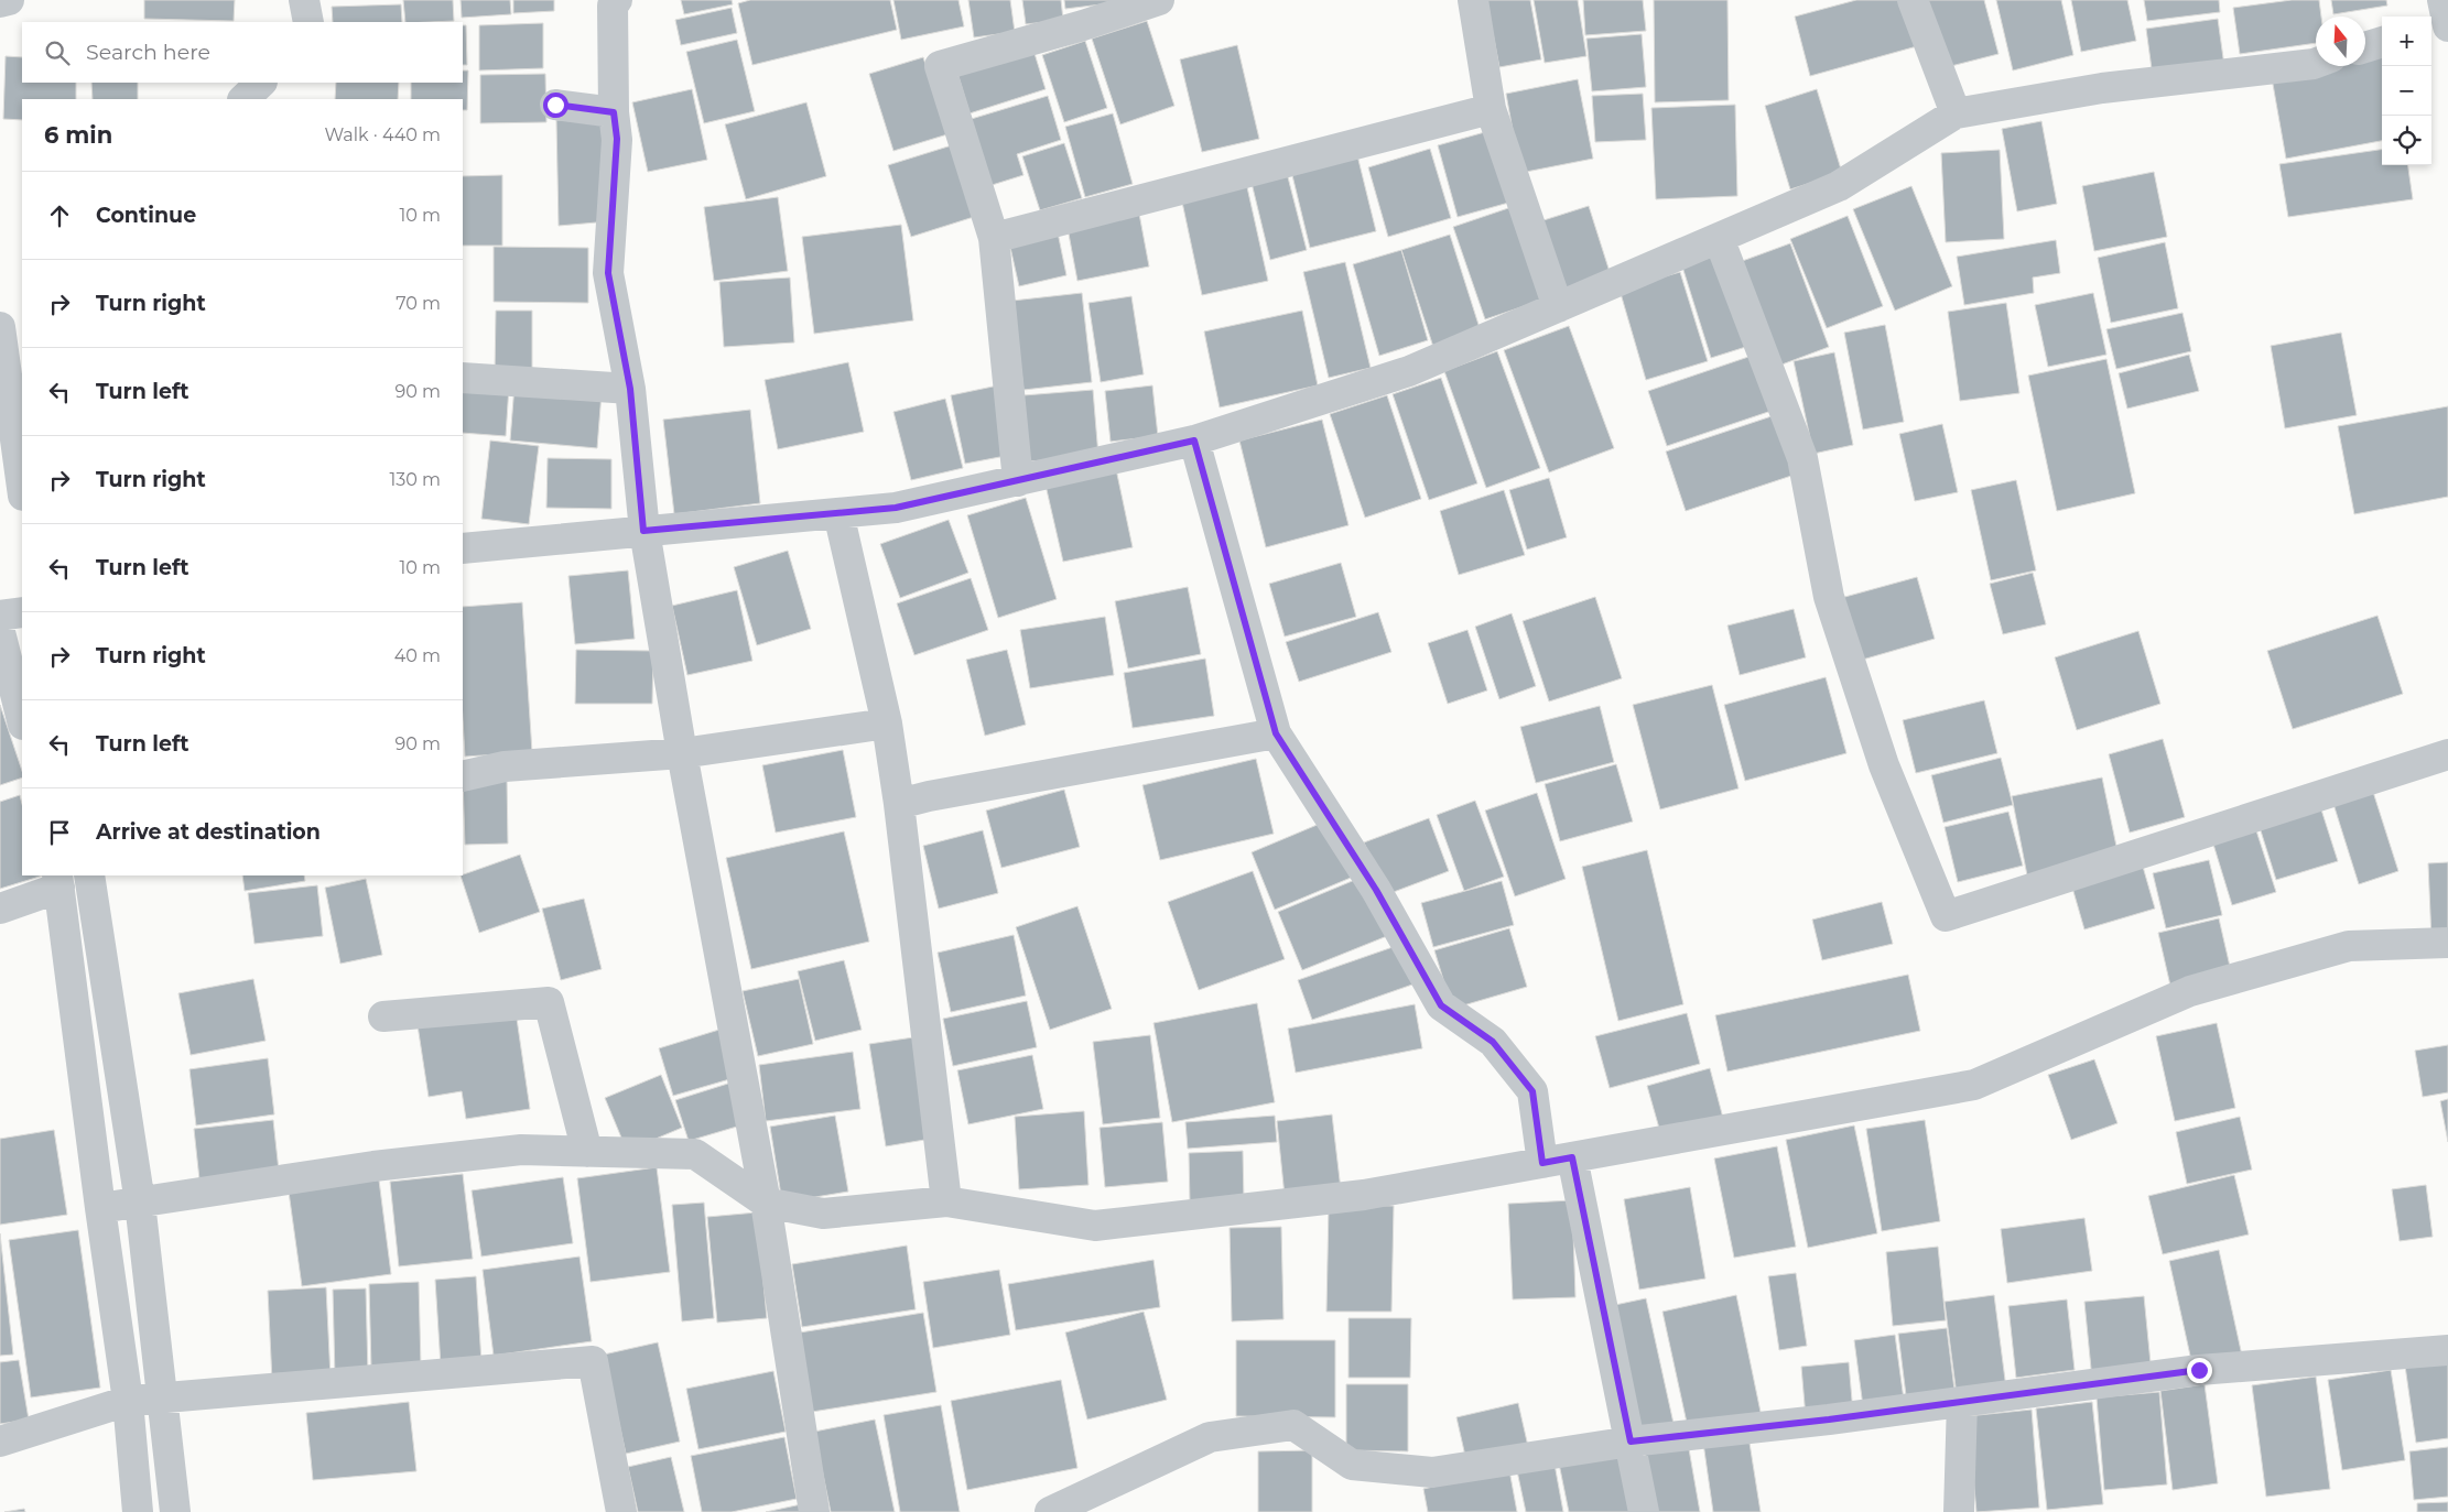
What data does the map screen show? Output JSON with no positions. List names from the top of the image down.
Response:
{
  "north": "top",
  "page": {
    "map_buttons": ["+", "−"],
    "search": "Search here",
    "heading": ["6 min", "Walk · 440 m"],
    "list": [
      ["Continue", "10 m"],
      ["Turn right", "70 m"],
      ["Turn left", "90 m"],
      ["Turn right", "130 m"],
      ["Turn left", "10 m"],
      ["Turn right", "40 m"],
      ["Turn left", "90 m"],
      "Arrive at destination"
    ]
  }
}
